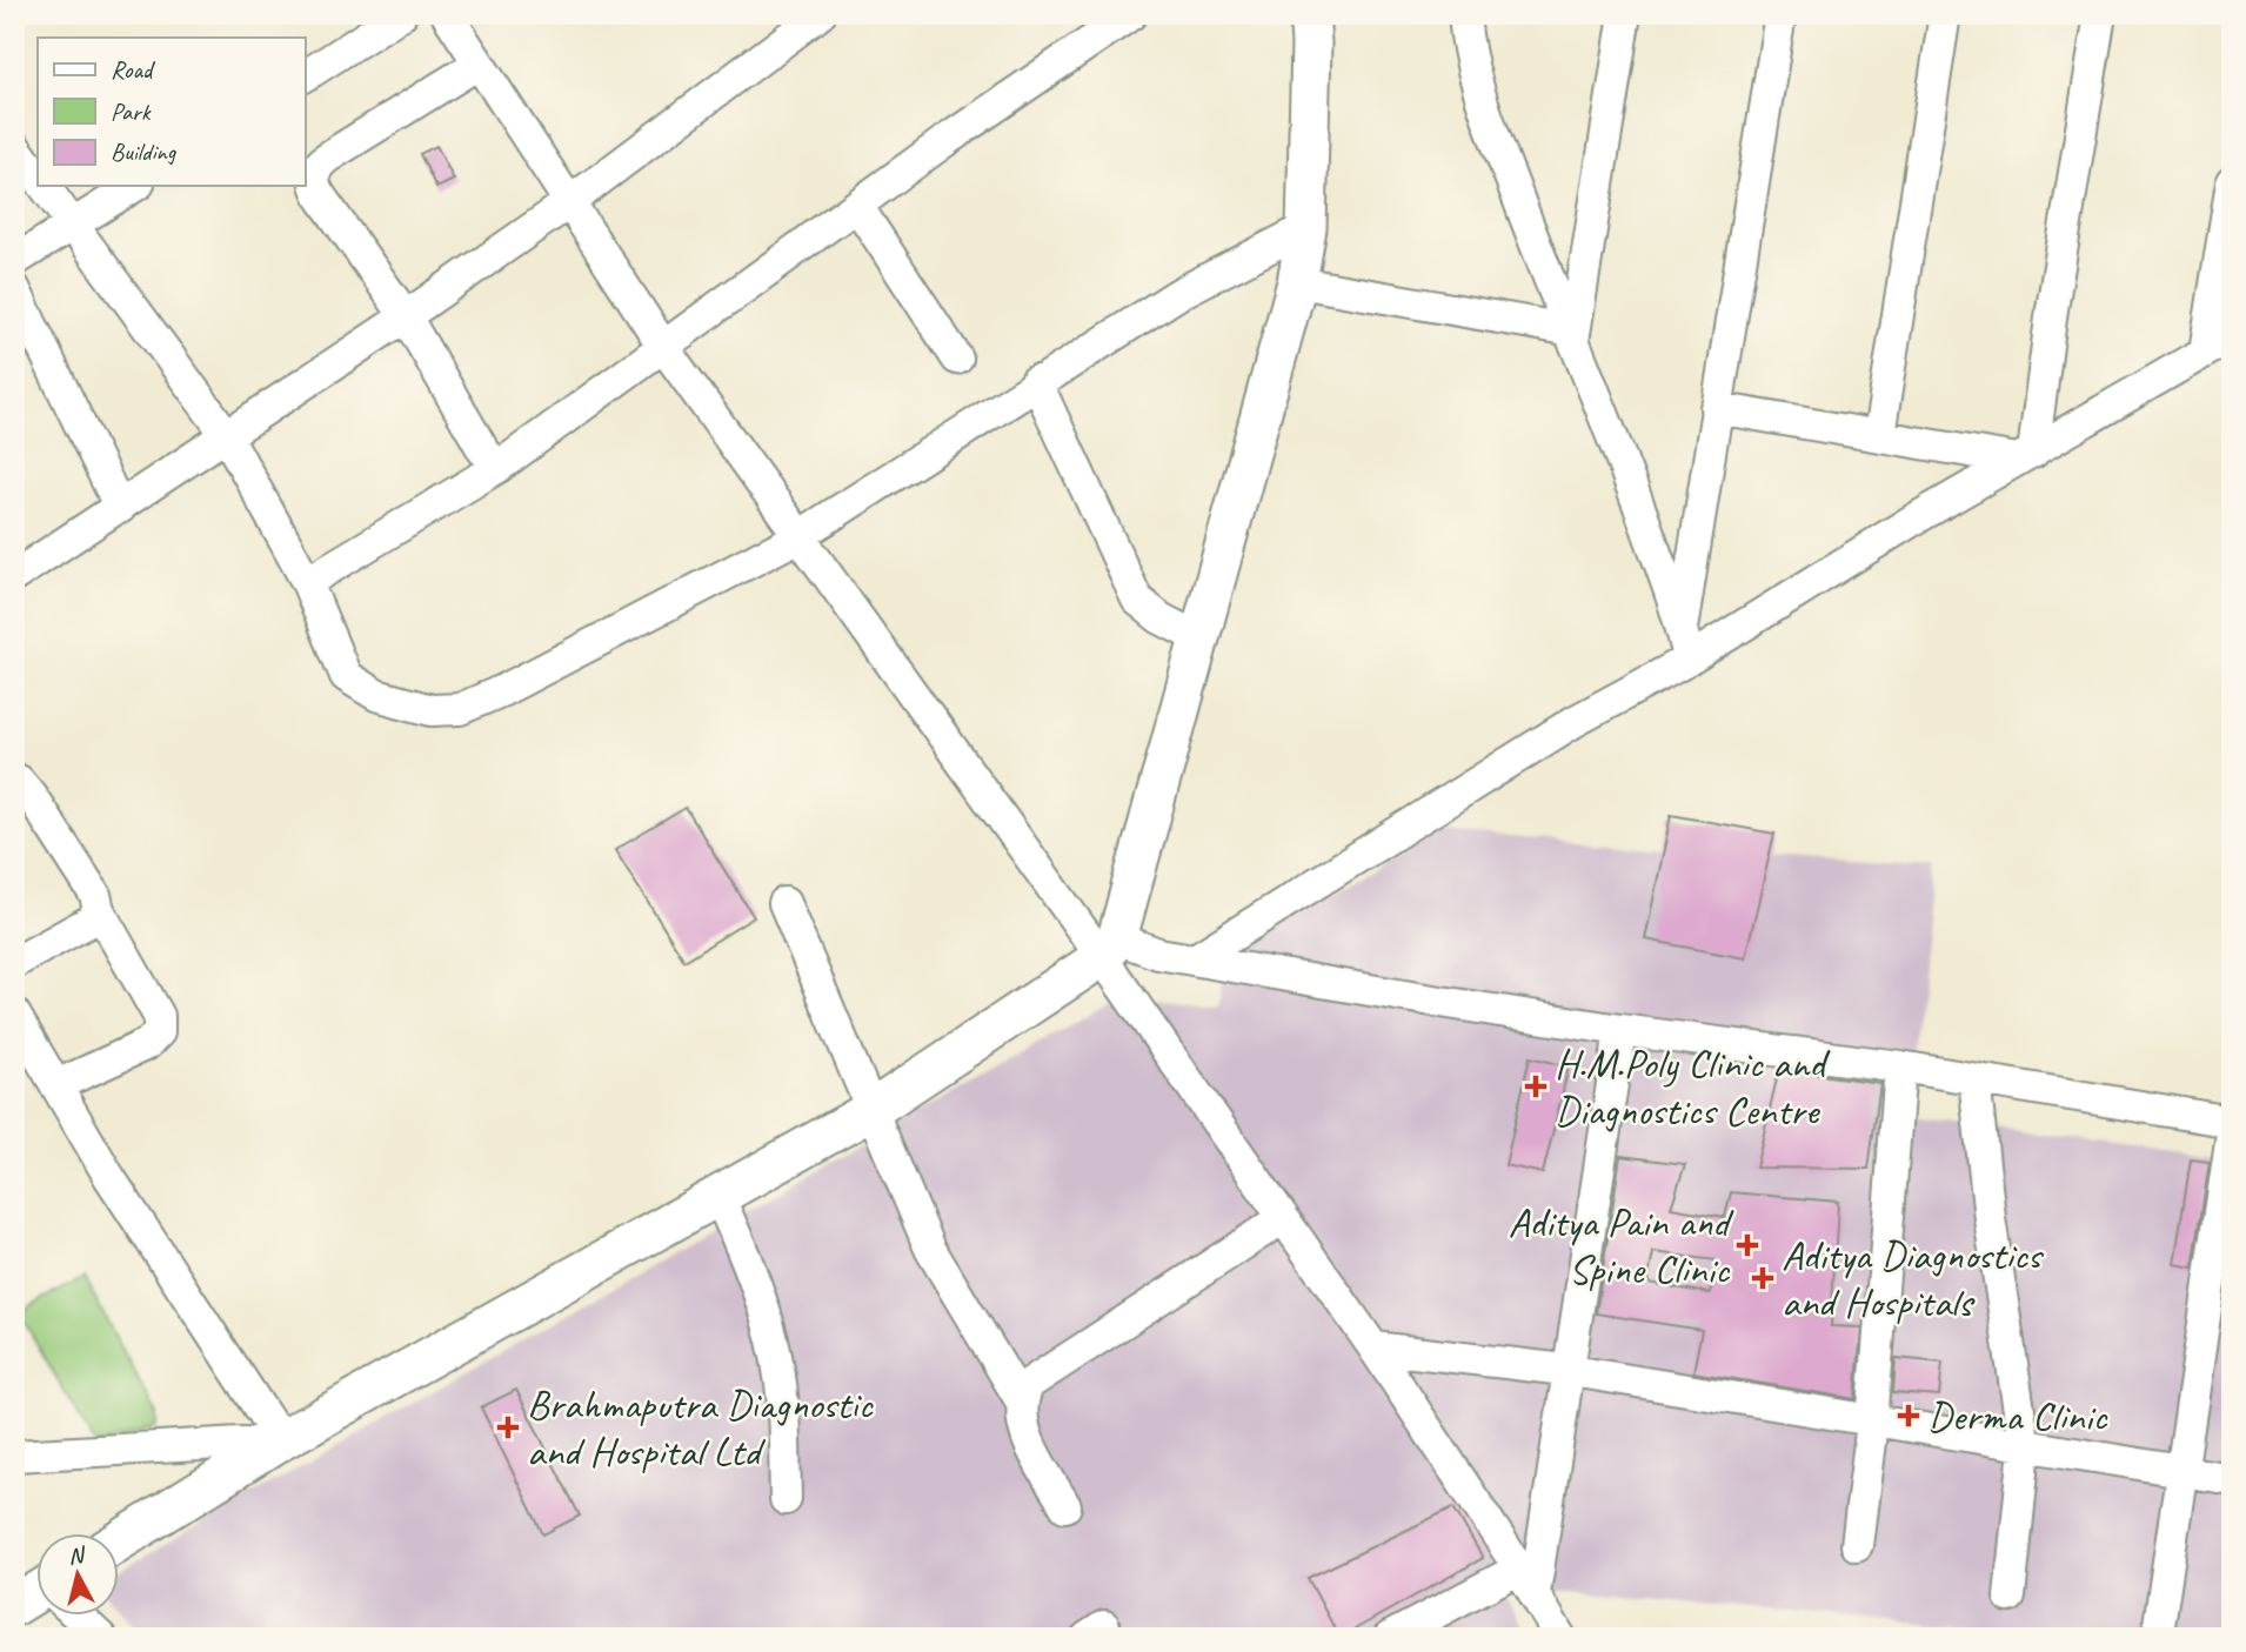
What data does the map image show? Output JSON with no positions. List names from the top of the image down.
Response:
{
  "places": {
    "health": [
      "H.M.Poly Clinic and Diagnostics Centre",
      "Aditya Pain and Spine Clinic",
      "Aditya Diagnostics and Hospitals",
      "Derma Clinic",
      "Brahmaputra Diagnostic and Hospital Ltd"
    ]
  },
  "legend": ["Road", "Park", "Building"],
  "north": "top"
}
